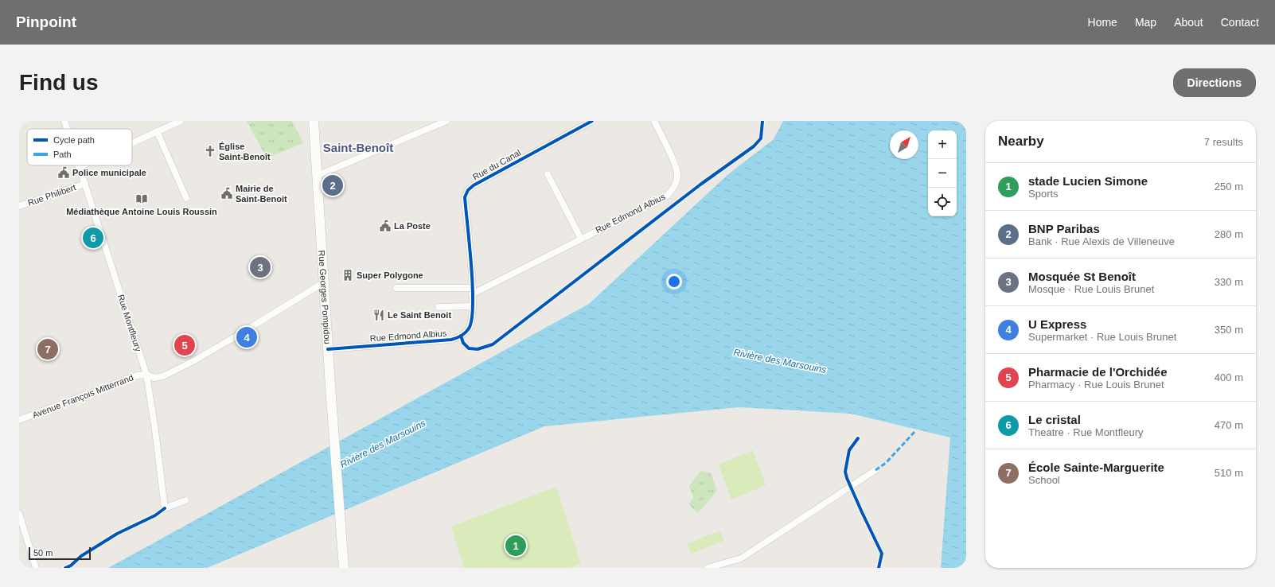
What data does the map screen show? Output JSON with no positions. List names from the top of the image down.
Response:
{
  "streets": {
    "main road": ["Rue Georges Pompidou"],
    "street": [
      "Rue du Canal",
      "Rue Philibert",
      "Rue Edmond Albius",
      "Rue Montfleury",
      "Avenue François Mitterrand"
    ]
  },
  "crossings": [
    ["Rue du Canal", "Rue Edmond Albius"],
    ["Rue Philibert", "Rue Montfleury"],
    ["Rue Edmond Albius", "Rue Georges Pompidou"],
    ["Rue Georges Pompidou", "Avenue François Mitterrand"],
    ["Rue Montfleury", "Avenue François Mitterrand"]
  ],
  "districts": ["Saint-Benoît"],
  "water": ["Rivière des Marsouins"],
  "places": {
    "church": ["Église Saint-Benoît"],
    "public building": ["Police municipale", "Mairie de Saint-Benoit", "La Poste"],
    "library": ["Médiathèque Antoine Louis Roussin"],
    "building": ["Super Polygone"],
    "restaurant": ["Le Saint Benoit"]
  },
  "legend": ["Cycle path", "Path"],
  "scale_bar": "50 m",
  "north": "top right",
  "page": {
    "header": "Pinpoint",
    "nav": [
      "Home",
      "Map",
      "About",
      "Contact"
    ],
    "buttons": "Directions",
    "title": "Find us",
    "heading": ["Nearby", "7 results"],
    "map_buttons": ["+", "−"],
    "list": [
      {
        "mark": "1",
        "name": "stade Lucien Simone",
        "note": "Sports",
        "value": "250 m"
      },
      {
        "mark": "2",
        "name": "BNP Paribas",
        "note": "Bank · Rue Alexis de Villeneuve",
        "value": "280 m"
      },
      {
        "mark": "3",
        "name": "Mosquée St Benoît",
        "note": "Mosque · Rue Louis Brunet",
        "value": "330 m"
      },
      {
        "mark": "4",
        "name": "U Express",
        "note": "Supermarket · Rue Louis Brunet",
        "value": "350 m"
      },
      {
        "mark": "5",
        "name": "Pharmacie de l'Orchidée",
        "note": "Pharmacy · Rue Louis Brunet",
        "value": "400 m"
      },
      {
        "mark": "6",
        "name": "Le cristal",
        "note": "Theatre · Rue Montfleury",
        "value": "470 m"
      },
      {
        "mark": "7",
        "name": "École Sainte-Marguerite",
        "note": "School",
        "value": "510 m"
      }
    ],
    "pins": [
      "2",
      "6",
      "3",
      "4",
      "5",
      "7",
      "1"
    ],
    "scale": "50 m"
  }
}
